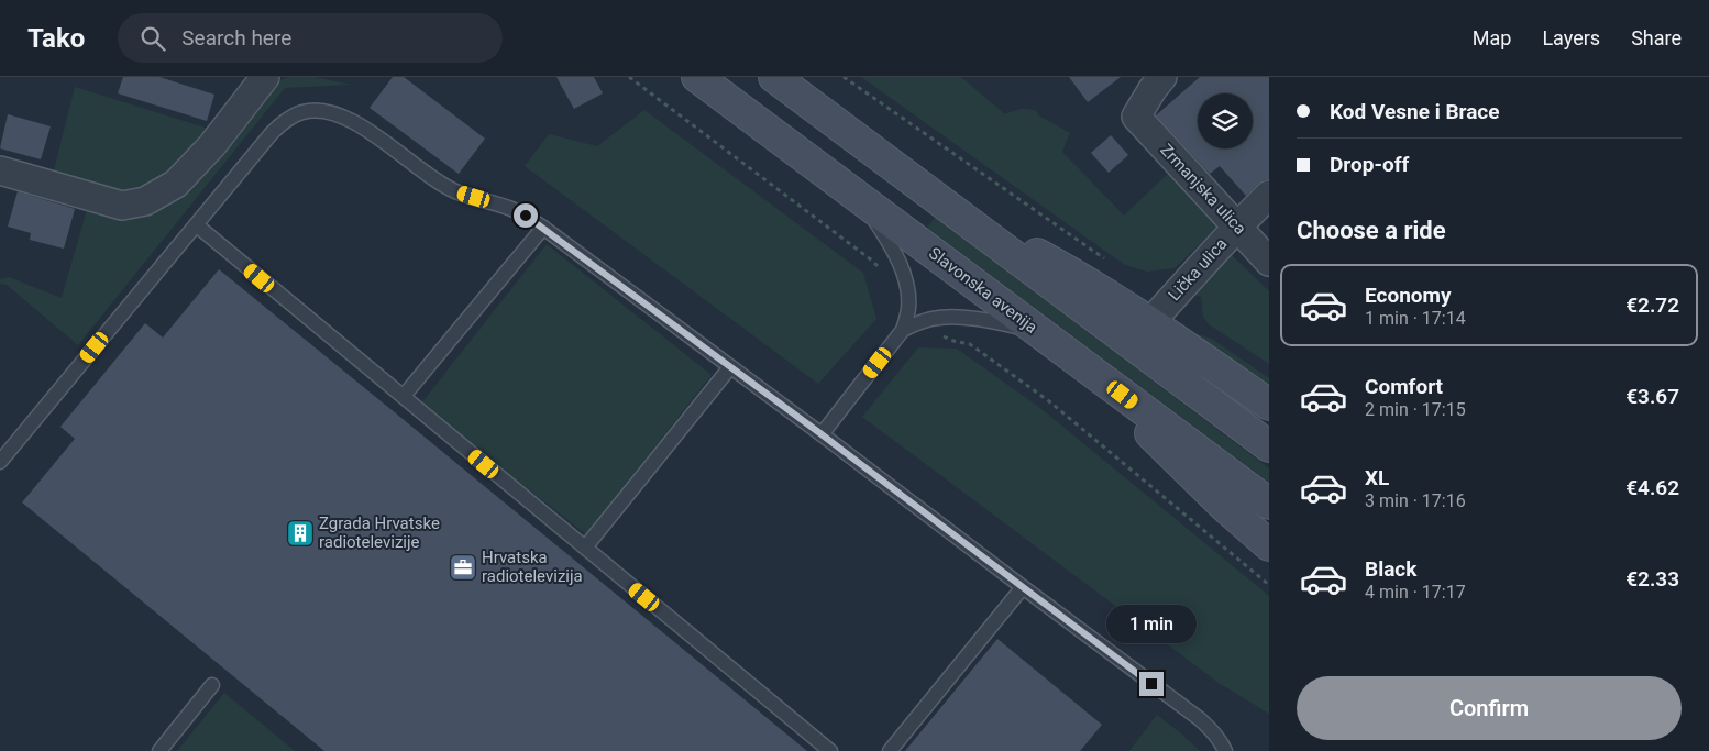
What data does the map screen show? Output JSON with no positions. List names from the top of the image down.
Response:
{
  "streets": {
    "main road": ["Slavonska avenija"],
    "street": ["Zrmanjska ulica", "Lička ulica"]
  },
  "crossings": [
    ["Zrmanjska ulica", "Lička ulica"]
  ],
  "places": {
    "building": ["Zgrada Hrvatske radiotelevizije"],
    "office": ["Hrvatska radiotelevizija"]
  },
  "page": {
    "header": "Tako",
    "search": "Search here",
    "nav": ["Map", "Layers", "Share"],
    "banner": ["Kod Vesne i Brace", "Drop-off"],
    "heading": "Choose a ride",
    "list": [
      {
        "name": "Economy",
        "note": "1 min · 17:14",
        "value": "€2.72"
      },
      {
        "name": "Comfort",
        "note": "2 min · 17:15",
        "value": "€3.67"
      },
      {
        "name": "XL",
        "note": "3 min · 17:16",
        "value": "€4.62"
      },
      {
        "name": "Black",
        "note": "4 min · 17:17",
        "value": "€2.33"
      }
    ],
    "bubble": "1 min",
    "buttons": "Confirm"
  }
}
